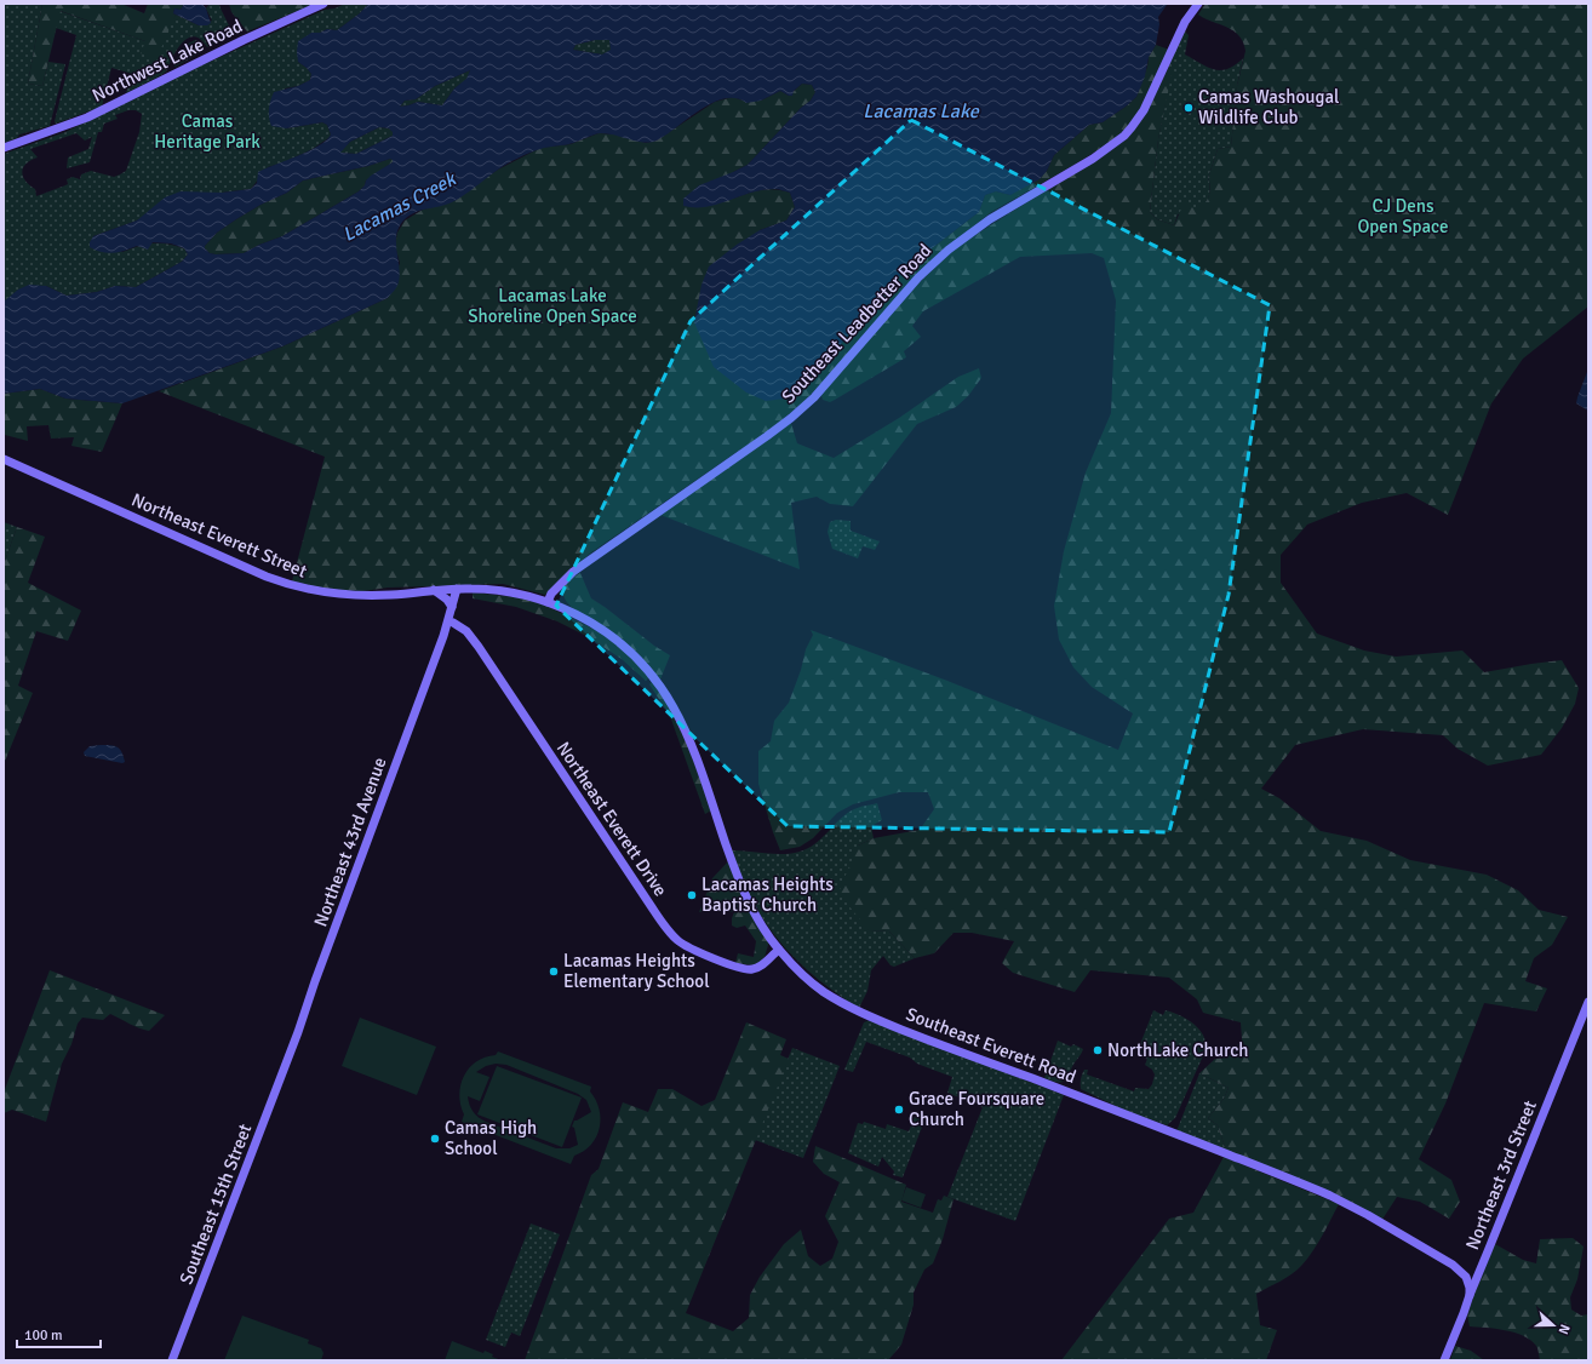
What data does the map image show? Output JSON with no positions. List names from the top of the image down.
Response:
{
  "streets": {
    "street": [
      "Northwest Lake Road",
      "Southeast Leadbetter Road",
      "Northeast Everett Street",
      "Northeast Everett Drive",
      "Northeast 43rd Avenue",
      "Southeast Everett Road",
      "Northeast 3rd Street",
      "Southeast 15th Street"
    ]
  },
  "crossings": [
    ["Southeast Leadbetter Road", "Northeast Everett Street"],
    ["Northeast Everett Street", "Northeast 43rd Avenue"],
    ["Northeast Everett Street", "Southeast Everett Road"],
    ["Northeast Everett Drive", "Northeast 43rd Avenue"],
    ["Northeast Everett Drive", "Southeast Everett Road"],
    ["Northeast 43rd Avenue", "Southeast 15th Street"],
    ["Southeast Everett Road", "Northeast 3rd Street"]
  ],
  "water": ["Lacamas Lake", "Lacamas Creek"],
  "parks": ["Camas Heritage Park", "CJ Dens Open Space", "Lacamas Lake Shoreline Open Space"],
  "places": [
    "Camas Washougal Wildlife Club",
    "Lacamas Heights Baptist Church",
    "Lacamas Heights Elementary School",
    "NorthLake Church",
    "Grace Foursquare Church",
    "Camas High School"
  ],
  "scale_bar": "100 m",
  "north": "right"
}
